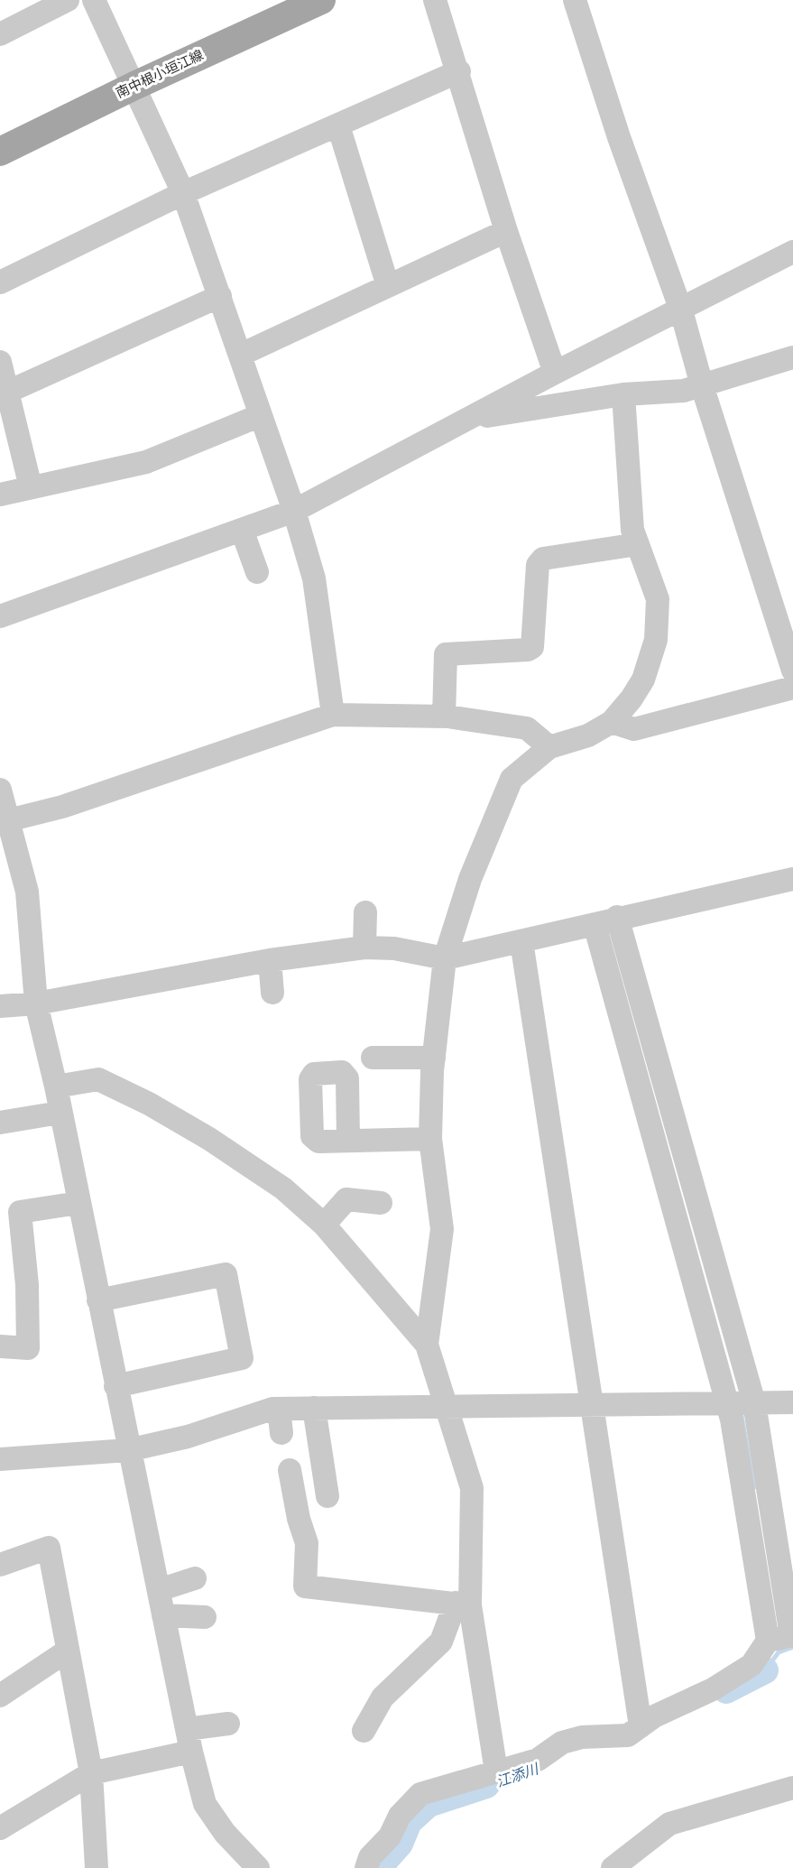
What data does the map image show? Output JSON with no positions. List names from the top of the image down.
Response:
{
  "streets": {
    "main road": ["南中根小垣江線"]
  },
  "water": ["江添川"]
}
